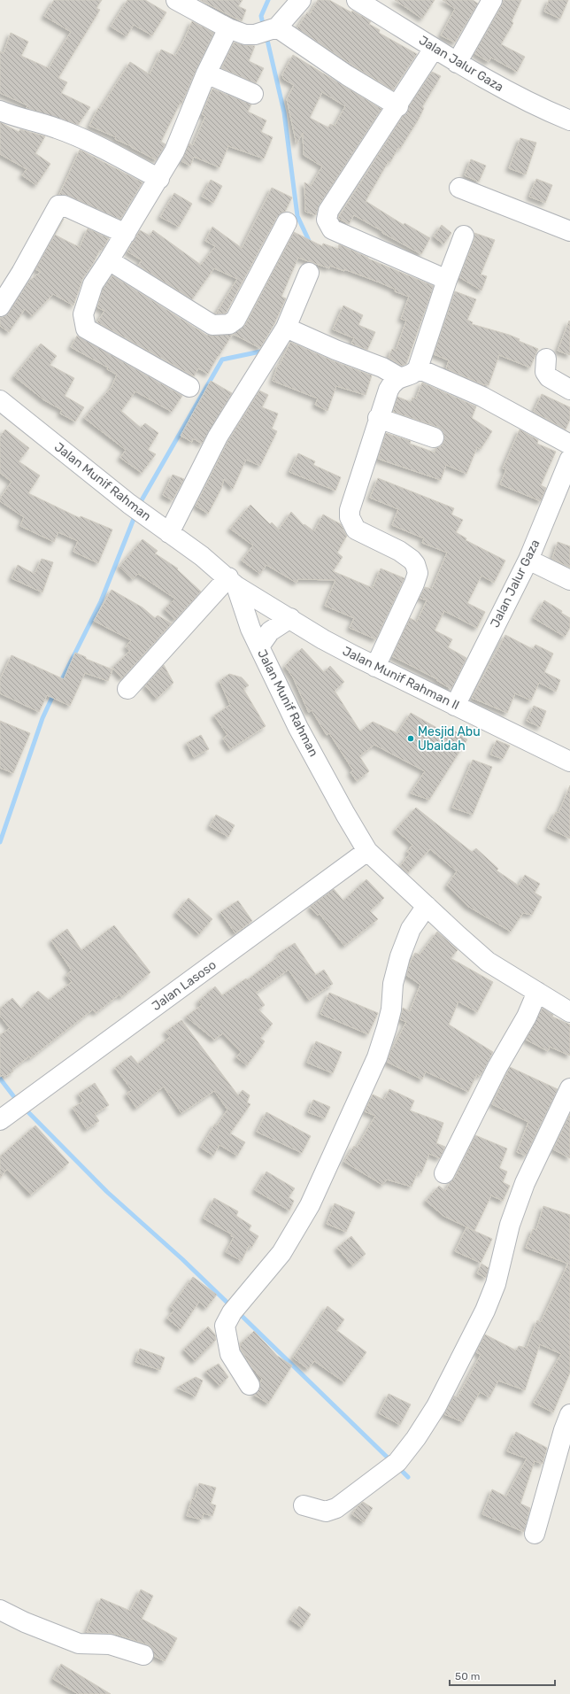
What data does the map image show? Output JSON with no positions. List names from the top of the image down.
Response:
{
  "streets": {
    "street": [
      "Jalan Jalur Gaza",
      "Jalan Munif Rahman",
      "Jalan Munif Rahman II",
      "Jalan Lasoso"
    ]
  },
  "crossings": [
    ["Jalan Jalur Gaza", "Jalan Munif Rahman II"],
    ["Jalan Munif Rahman", "Jalan Munif Rahman II"],
    ["Jalan Munif Rahman", "Jalan Lasoso"]
  ],
  "places": ["Mesjid Abu Ubaidah"],
  "scale_bar": "50 m"
}
